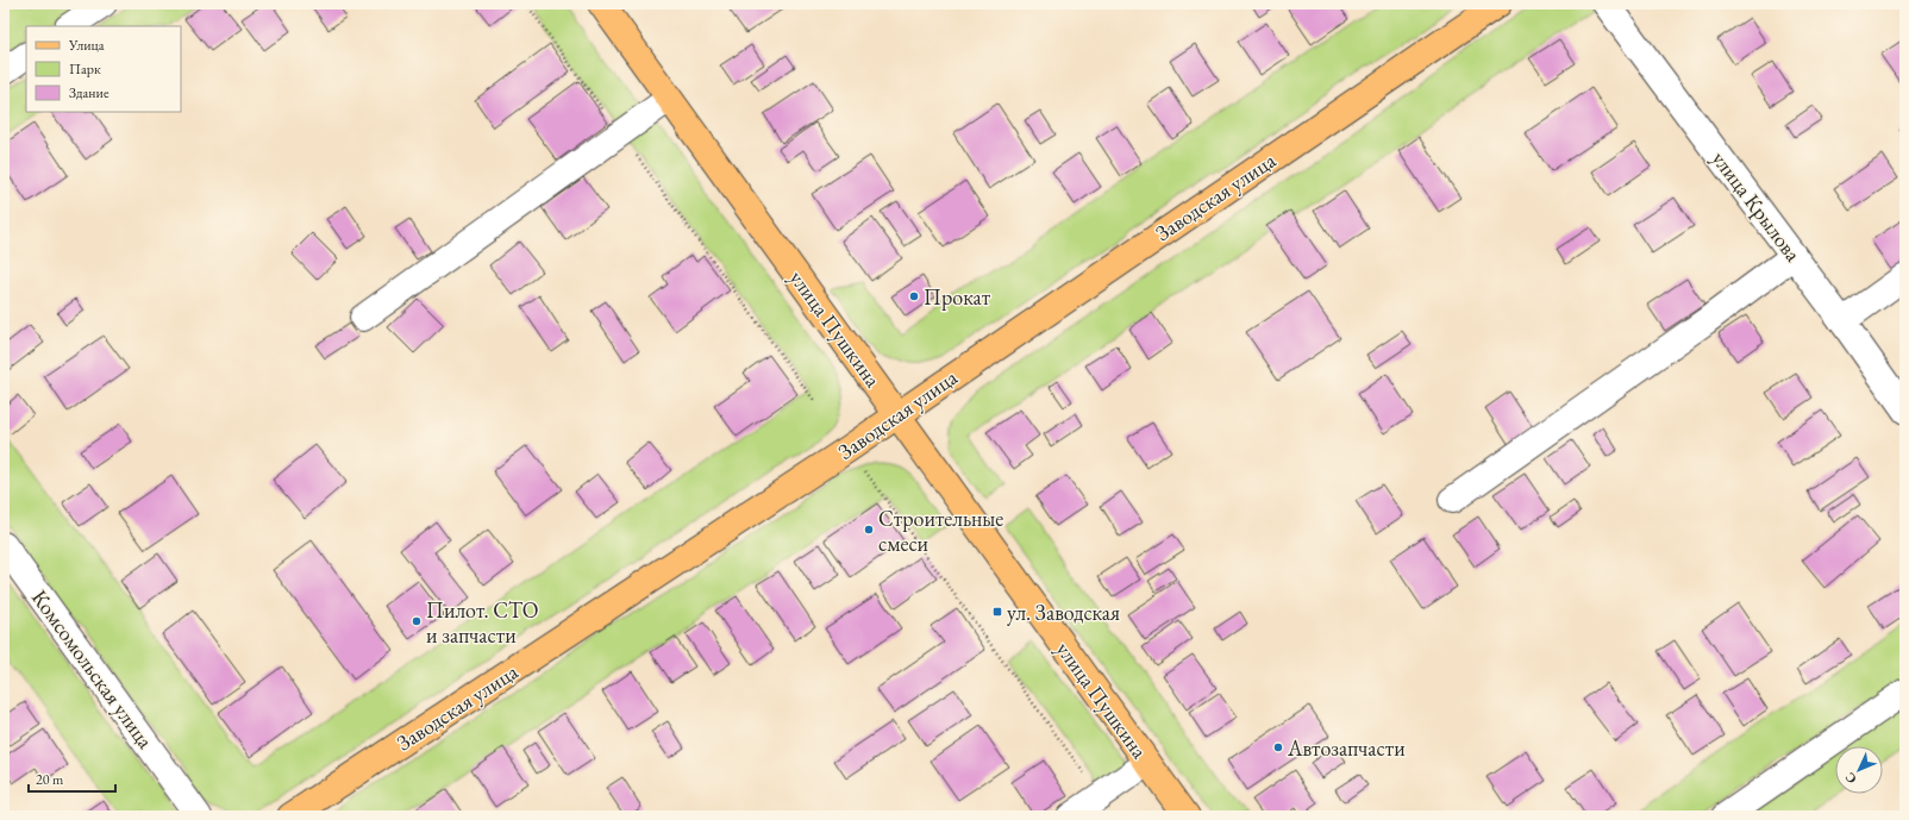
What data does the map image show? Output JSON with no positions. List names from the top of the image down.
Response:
{
  "streets": {
    "main road": ["Заводская улица", "улица Пушкина"],
    "street": ["улица Крылова", "Комсомольская улица"]
  },
  "crossings": [
    ["Заводская улица", "улица Пушкина"]
  ],
  "places": {
    "other": [
      "Прокат",
      "Строительные смеси",
      "Пилот. СТО и запчасти",
      "Автозапчасти"
    ],
    "transit": ["ул. Заводская"]
  },
  "legend": ["Улица", "Парк", "Здание"],
  "scale_bar": "20 m",
  "north": "bottom left"
}
